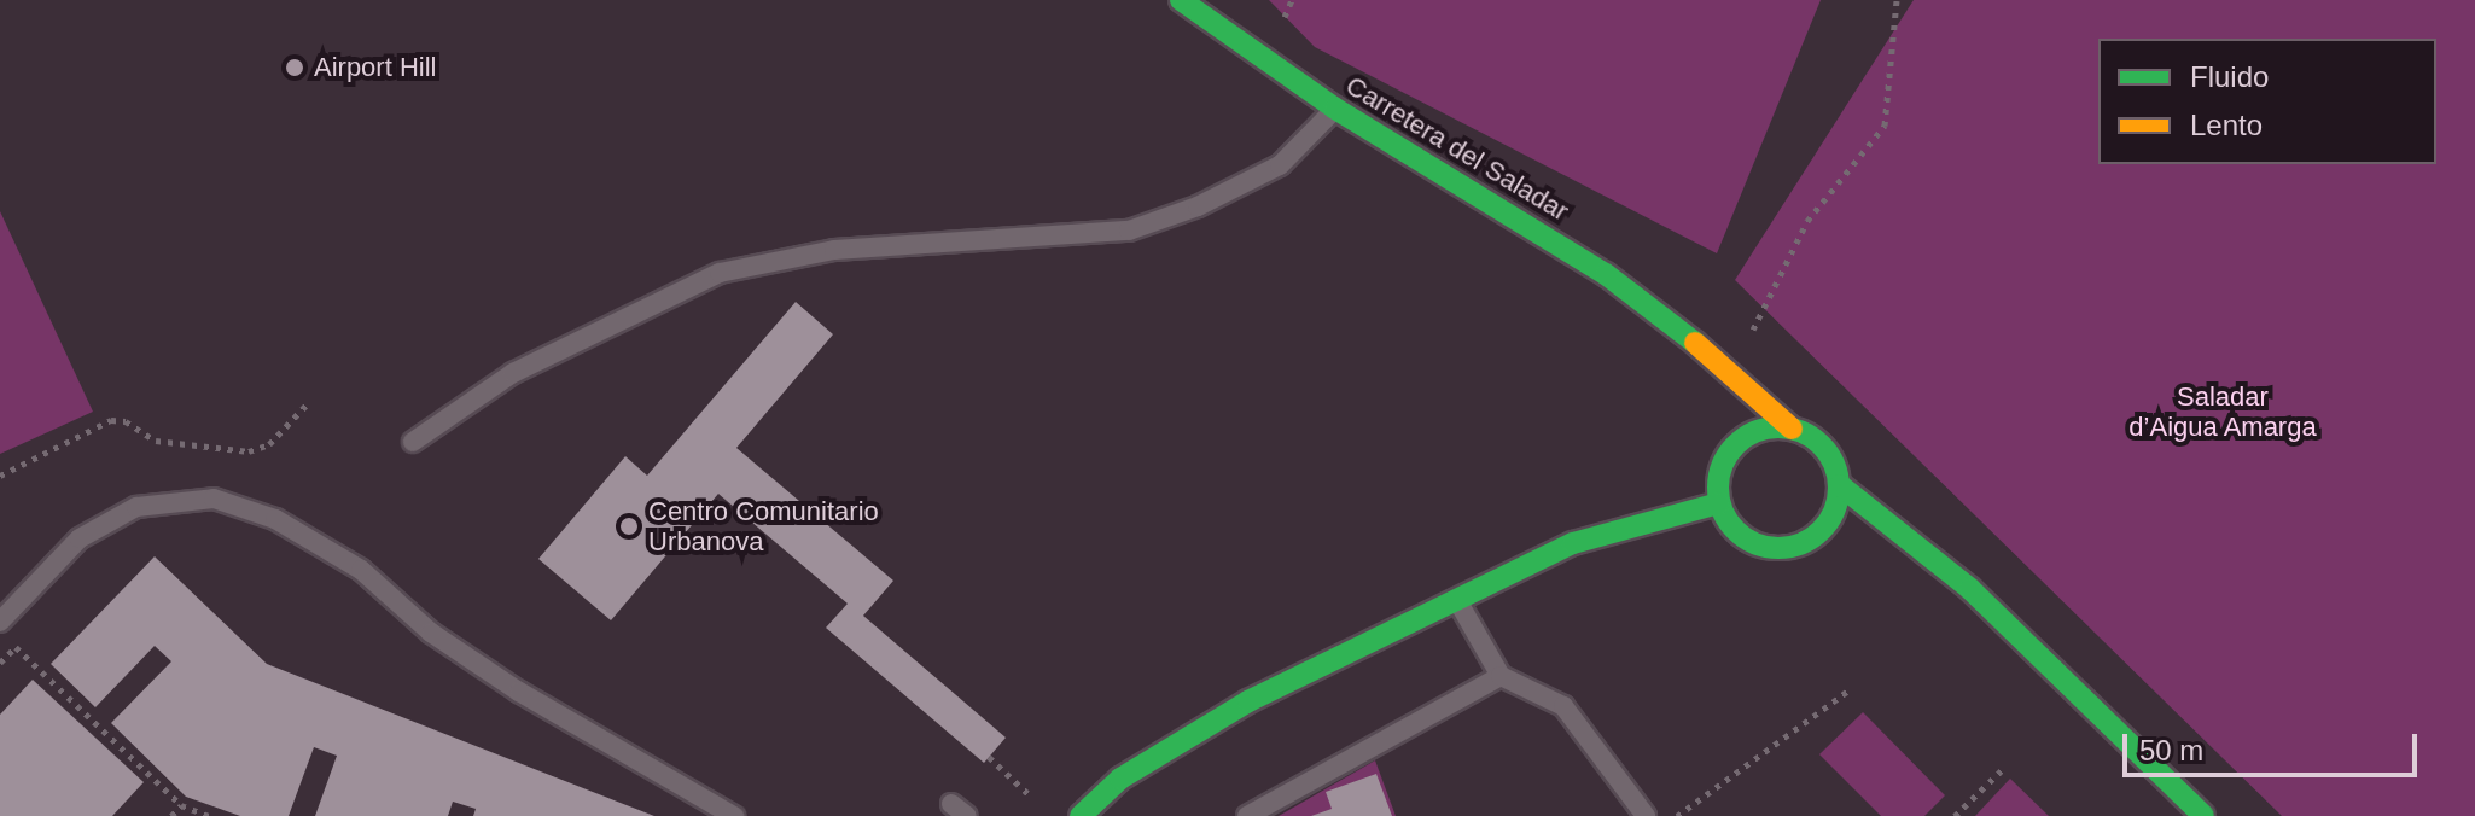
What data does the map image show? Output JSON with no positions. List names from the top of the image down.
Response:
{
  "streets": {
    "street": ["Carretera del Saladar"]
  },
  "parks": ["Saladar d’Aigua Amarga"],
  "places": ["Airport Hill", "Centro Comunitario Urbanova"],
  "legend": ["Fluido", "Lento"],
  "scale_bar": "50 m"
}
